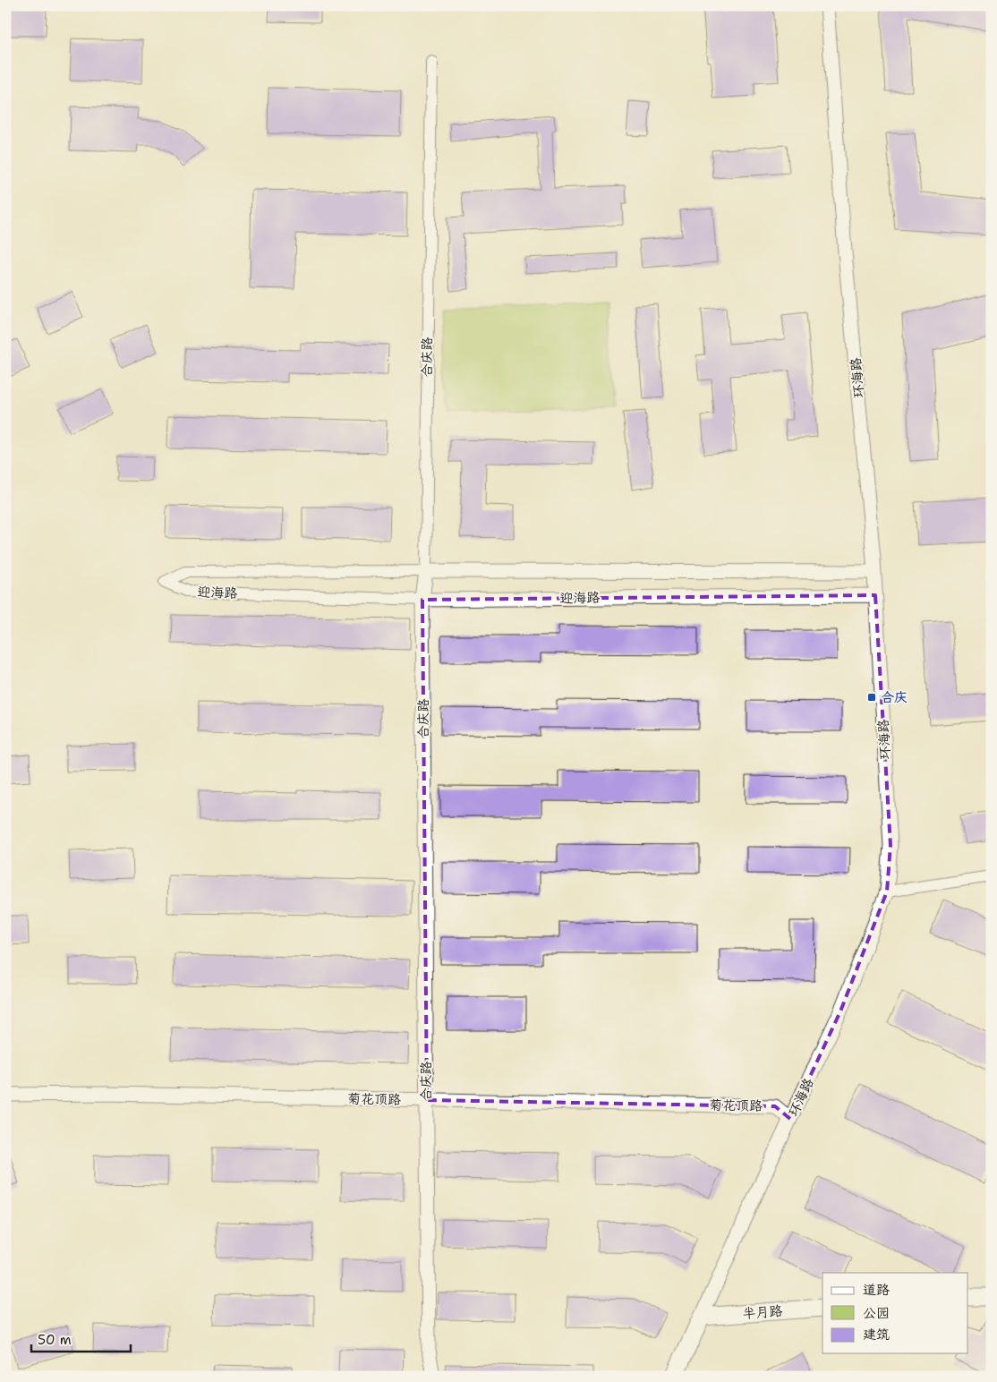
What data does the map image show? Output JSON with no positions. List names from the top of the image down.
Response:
{
  "streets": {
    "main road": ["环海路", "半月路"],
    "street": ["合庆路", "迎海路", "菊花顶路"]
  },
  "crossings": [
    ["合庆路", "迎海路"],
    ["合庆路", "菊花顶路"],
    ["环海路", "迎海路"],
    ["环海路", "菊花顶路"],
    ["环海路", "半月路"]
  ],
  "places": {
    "transit": ["合庆"]
  },
  "legend": ["道路", "公园", "建筑"],
  "scale_bar": "50 m"
}
